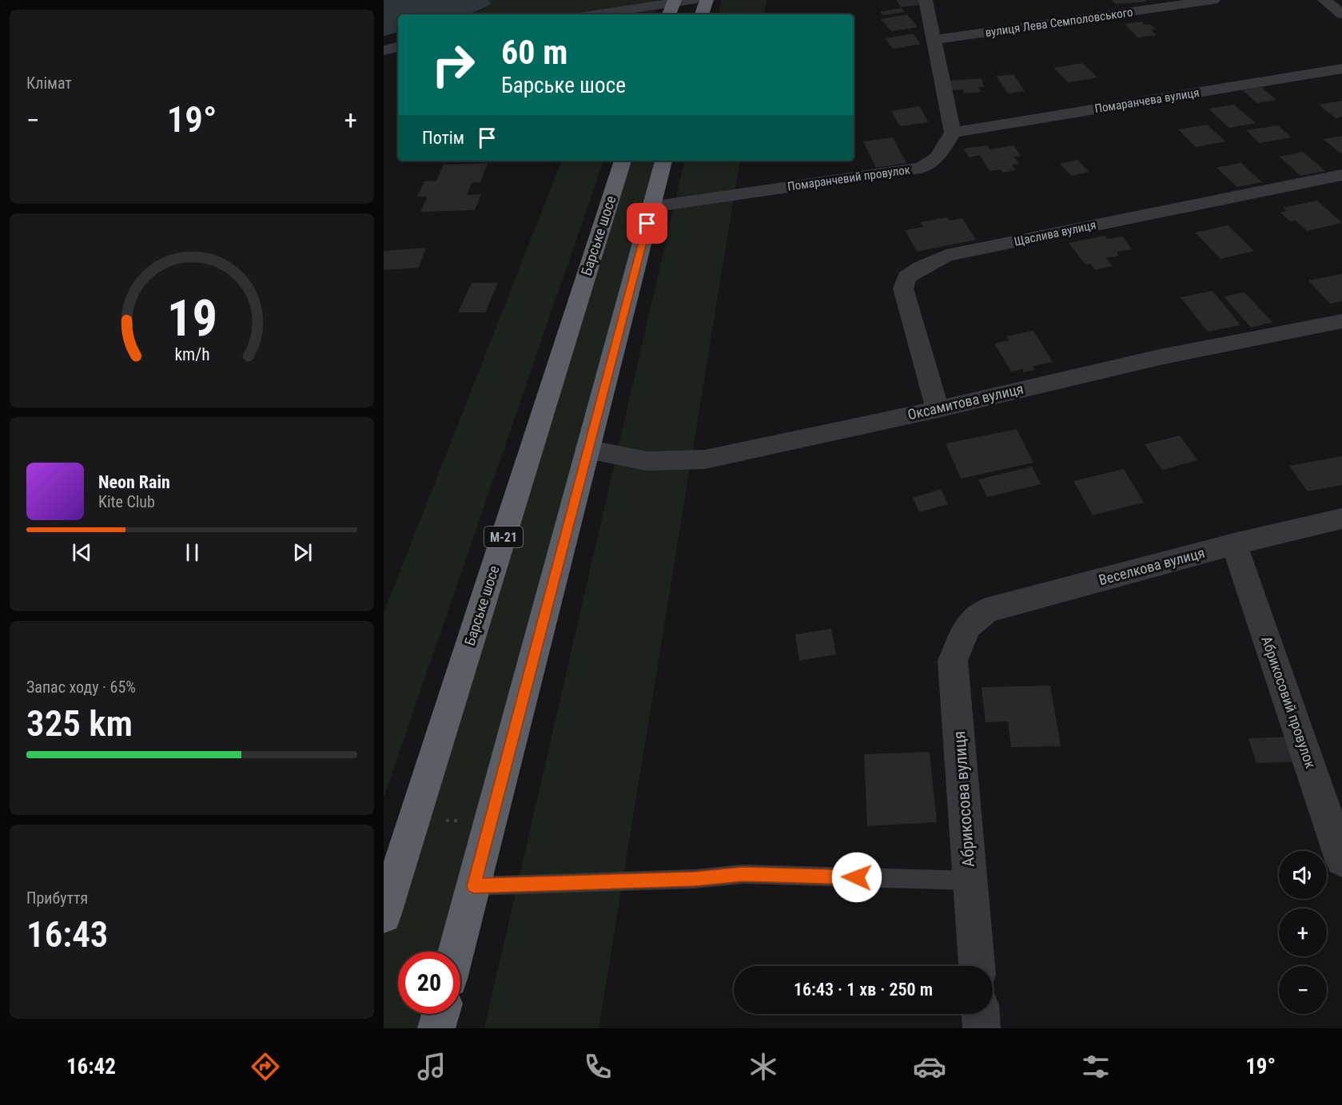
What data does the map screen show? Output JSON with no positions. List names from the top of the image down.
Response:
{
  "streets": {
    "highway": ["Барське шосе", "М-21"],
    "street": [
      "вулиця Лева Семполовського",
      "Помаранчева вулиця",
      "Помаранчевий провулок",
      "Щаслива вулиця",
      "Оксамитова вулиця",
      "Веселкова вулиця",
      "Абрикосовий провулок",
      "Абрикосова вулиця"
    ]
  },
  "crossings": [
    ["Помаранчева вулиця", "Помаранчевий провулок"],
    ["Щаслива вулиця", "Оксамитова вулиця"],
    ["Веселкова вулиця", "Абрикосовий провулок"],
    ["Веселкова вулиця", "Абрикосова вулиця"]
  ],
  "page": {
    "tile": [
      "Клімат",
      ["Запас ходу · 65%", "325 km"],
      ["Прибуття", "16:43"]
    ],
    "turn": ["60 m", "Барське шосе"],
    "heat": ["−", "19°", "+"],
    "then": "Потім",
    "song": ["Neon Rain", "Kite Club"],
    "map_buttons": ["+", "−"],
    "limit": "20",
    "trip": "16:43 · 1 хв · 250 m",
    "tabs": ["16:42", "19°"],
    "gauge": ["19", "km/h"]
  }
}
